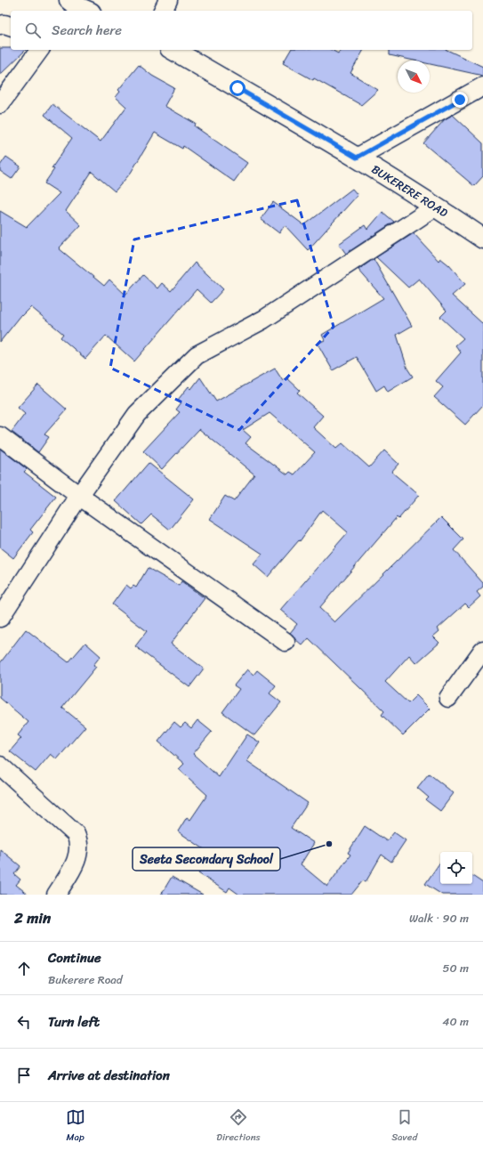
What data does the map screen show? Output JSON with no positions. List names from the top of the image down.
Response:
{
  "streets": {
    "main road": ["BUKERERE ROAD"]
  },
  "places": ["Seeta Secondary School"],
  "north": "bottom right",
  "page": {
    "search": "Search here",
    "heading": ["2 min", "Walk · 90 m"],
    "list": [
      ["Continue", "Bukerere Road", "50 m"],
      ["Turn left", "40 m"],
      "Arrive at destination"
    ],
    "nav": ["Map", "Directions", "Saved"]
  }
}
